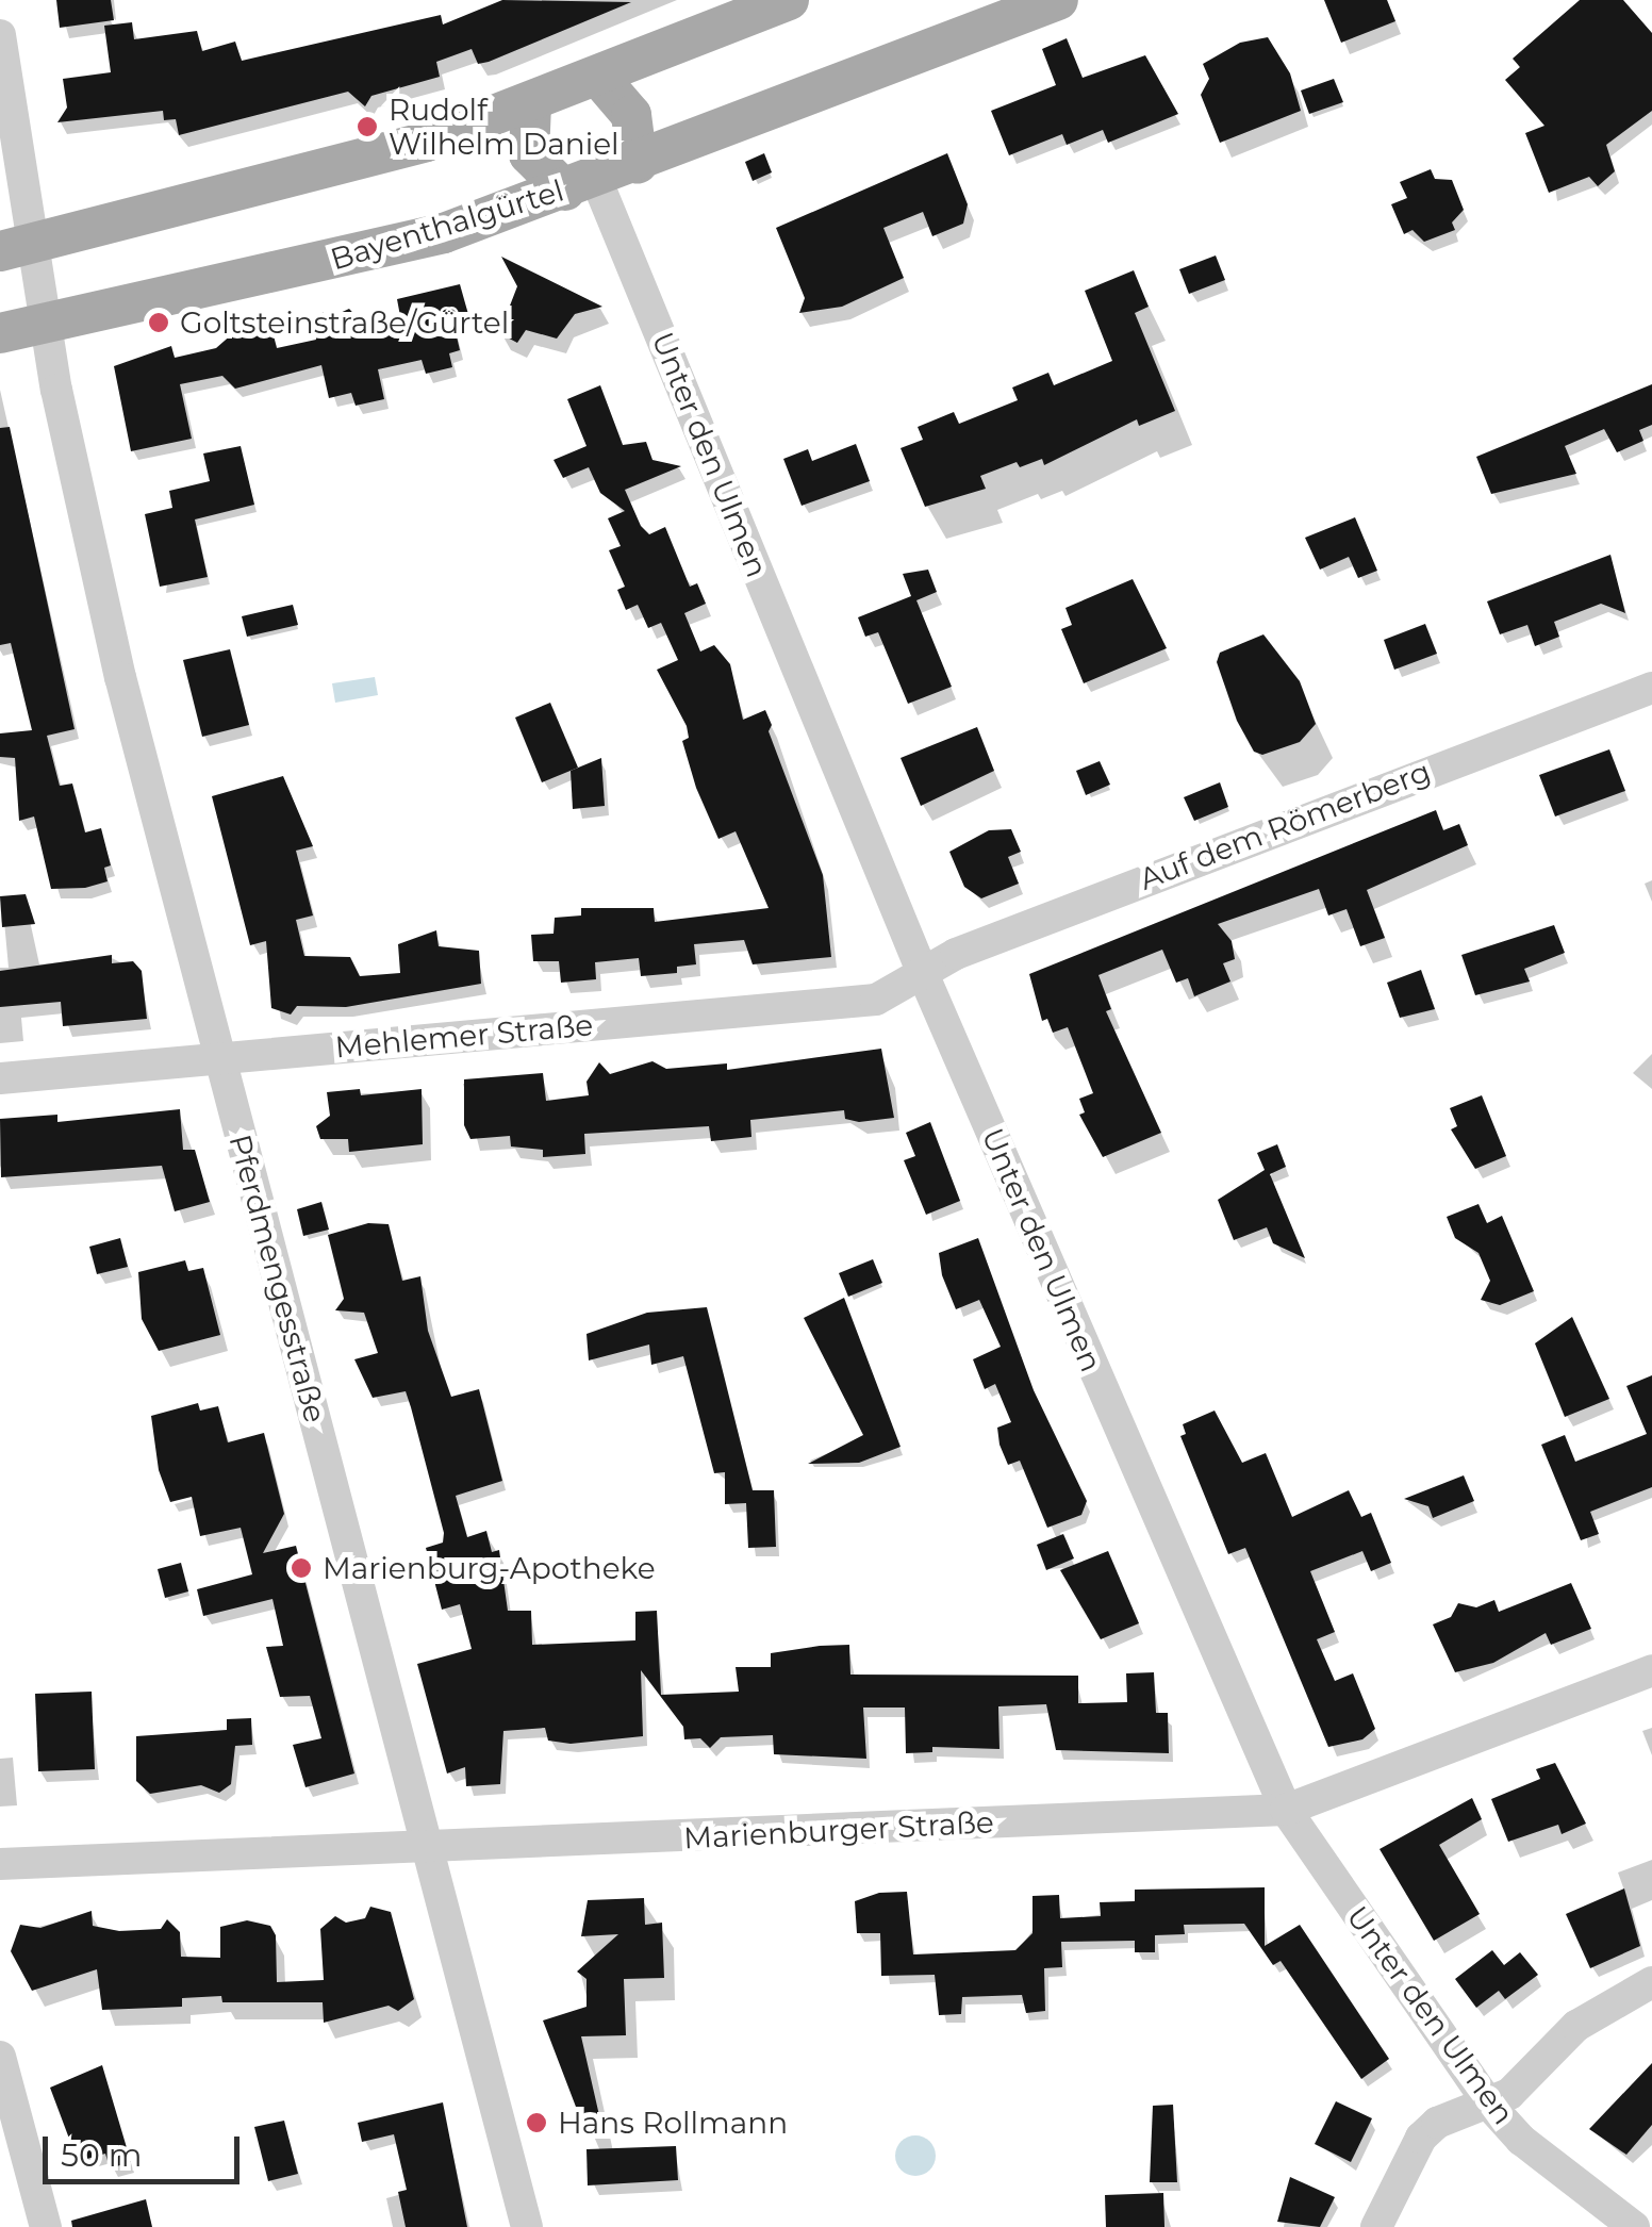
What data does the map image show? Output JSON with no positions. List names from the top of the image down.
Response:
{
  "streets": {
    "main road": ["Bayenthalgürtel"],
    "street": [
      "Unter den Ulmen",
      "Auf dem Römerberg",
      "Mehlemer Straße",
      "Pferdmengesstraße",
      "Marienburger Straße"
    ]
  },
  "crossings": [
    ["Bayenthalgürtel", "Unter den Ulmen"],
    ["Bayenthalgürtel", "Pferdmengesstraße"],
    ["Unter den Ulmen", "Auf dem Römerberg"],
    ["Unter den Ulmen", "Mehlemer Straße"],
    ["Unter den Ulmen", "Marienburger Straße"],
    ["Auf dem Römerberg", "Mehlemer Straße"],
    ["Mehlemer Straße", "Pferdmengesstraße"],
    ["Pferdmengesstraße", "Marienburger Straße"]
  ],
  "places": [
    "Rudolf Wilhelm Daniel",
    "Goltsteinstraße/Gürtel",
    "Marienburg-Apotheke",
    "Hans Rollmann"
  ],
  "scale_bar": "50 m"
}
